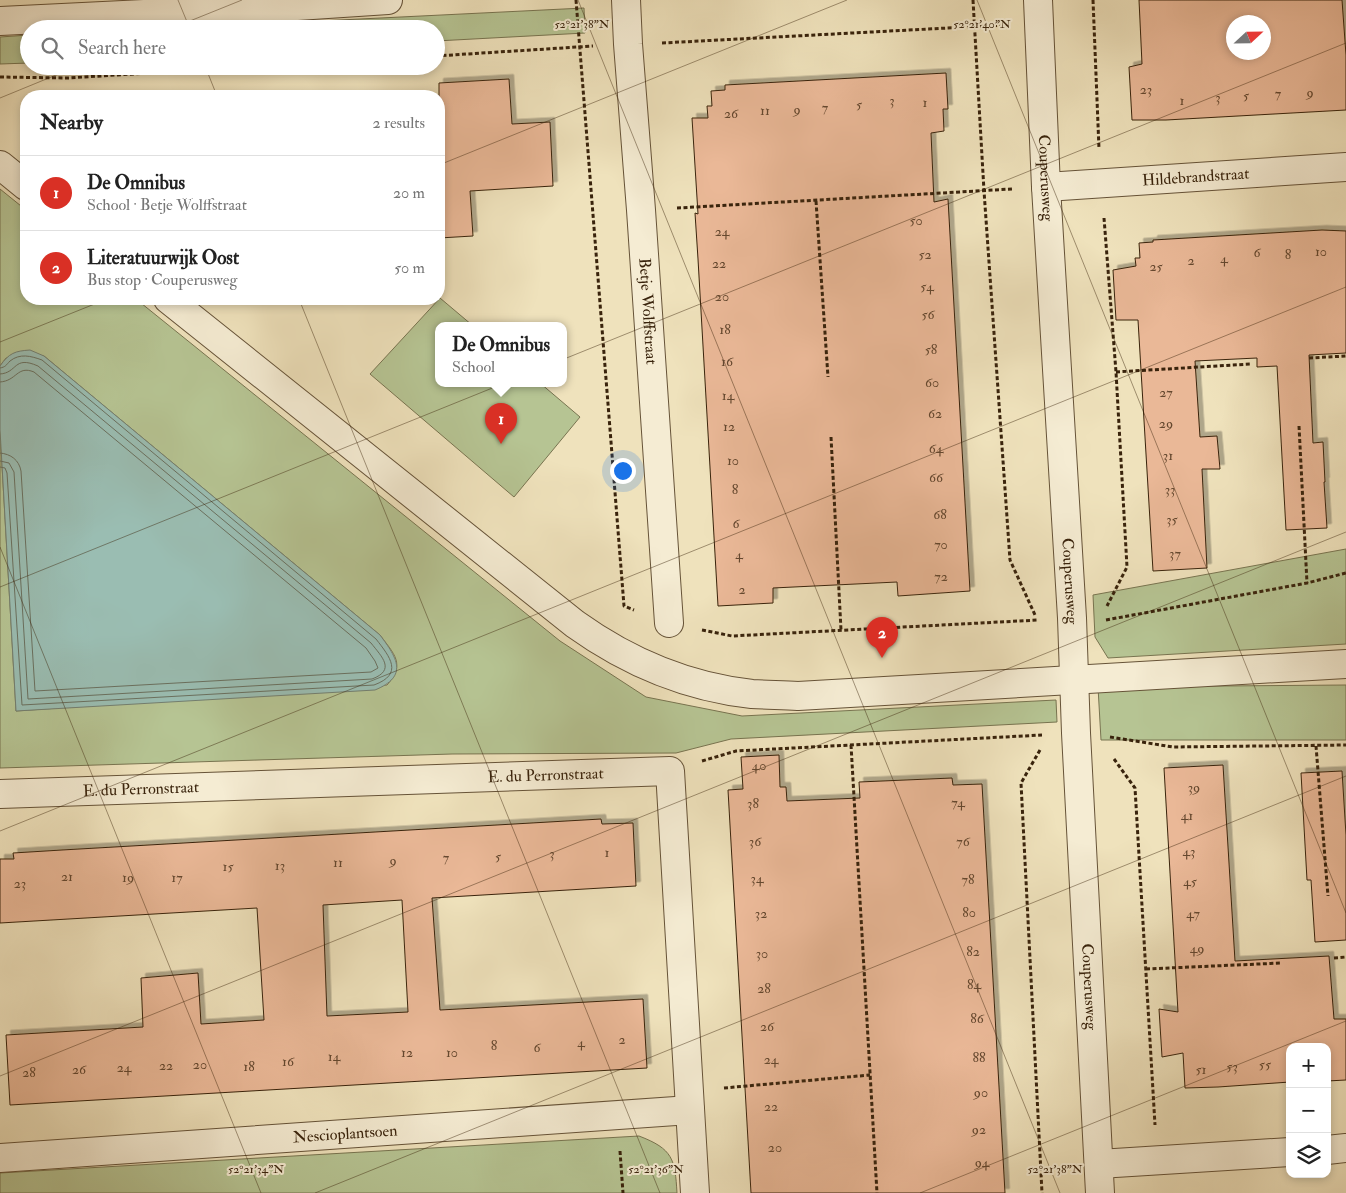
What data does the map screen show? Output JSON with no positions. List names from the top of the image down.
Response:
{
  "streets": {
    "street": [
      "Hildebrandstraat",
      "Couperusweg",
      "Betje Wolffstraat",
      "E. du Perronstraat",
      "Nescioplantsoen"
    ]
  },
  "crossings": [
    ["Hildebrandstraat", "Couperusweg"]
  ],
  "house_numbers": [
    "23",
    "9",
    "7",
    "5",
    "3",
    "3",
    "1",
    "1",
    "5",
    "7",
    "9",
    "11",
    "26",
    "50",
    "24",
    "10",
    "6",
    "52",
    "8",
    "4",
    "2",
    "22",
    "25",
    "54",
    "20",
    "56",
    "18",
    "58",
    "16",
    "60",
    "27",
    "14",
    "62",
    "29",
    "12",
    "64",
    "31",
    "10",
    "66",
    "8",
    "33",
    "68",
    "35",
    "6",
    "70",
    "37",
    "4",
    "72",
    "2",
    "40",
    "39",
    "74",
    "38",
    "41",
    "36",
    "76",
    "43",
    "1",
    "3",
    "5",
    "7",
    "9",
    "11",
    "13",
    "15",
    "21",
    "19",
    "17",
    "34",
    "78",
    "45",
    "23",
    "80",
    "32",
    "47",
    "49",
    "82",
    "30",
    "84",
    "28",
    "86",
    "26",
    "2",
    "4",
    "8",
    "6",
    "12",
    "10",
    "14",
    "88",
    "24",
    "16",
    "20",
    "55",
    "22",
    "18",
    "53",
    "24",
    "26",
    "51",
    "28",
    "90",
    "22",
    "92",
    "20",
    "94"
  ],
  "north": "right",
  "page": {
    "search": "Search here",
    "heading": ["Nearby", "2 results"],
    "list": [
      {
        "mark": "1",
        "name": "De Omnibus",
        "note": "School · Betje Wolffstraat",
        "value": "20 m"
      },
      {
        "mark": "2",
        "name": "Literatuurwijk Oost",
        "note": "Bus stop · Couperusweg",
        "value": "50 m"
      }
    ],
    "popup": ["De Omnibus", "School"],
    "pins": ["1", "2"],
    "map_buttons": ["+", "−"]
  },
  "coordinates": [
    "52°21'38\"N",
    "52°21'40\"N",
    "52°21'34\"N",
    "52°21'36\"N"
  ]
}
